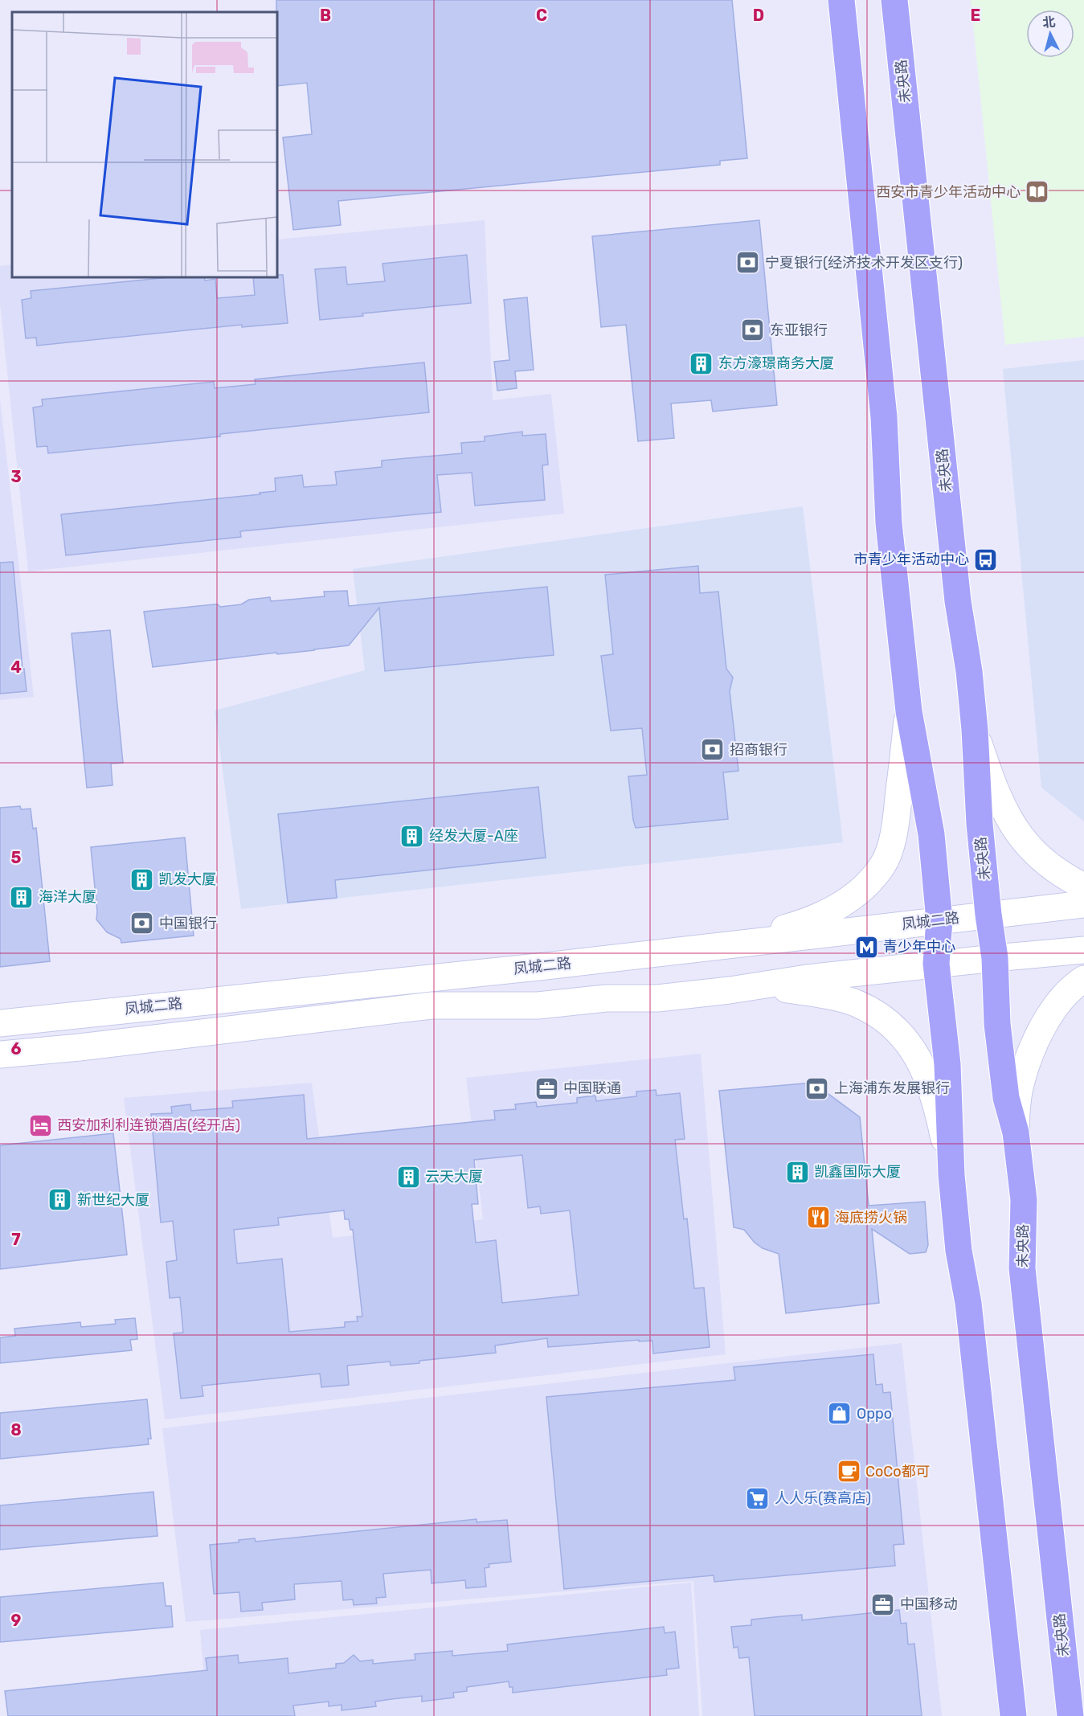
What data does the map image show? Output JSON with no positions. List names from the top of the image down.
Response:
{
  "streets": {
    "main road": ["未央路", "凤城二路"]
  },
  "crossings": [
    ["未央路", "凤城二路"]
  ],
  "places": {
    "library": ["西安市青少年活动中心"],
    "bank": [
      "宁夏银行(经济技术开发区支行)",
      "东亚银行",
      "招商银行",
      "中国银行",
      "上海浦东发展银行"
    ],
    "building": [
      "东方濠璟商务大厦",
      "经发大厦-A座",
      "凯发大厦",
      "海洋大厦",
      "凯鑫国际大厦",
      "云天大厦",
      "新世纪大厦"
    ],
    "bus stop": ["市青少年活动中心"],
    "metro station": ["青少年中心"],
    "office": ["中国联通", "中国移动"],
    "hotel": ["西安加利利连锁酒店(经开店)"],
    "restaurant": ["海底捞火锅"],
    "shop": ["Oppo"],
    "cafe": ["CoCo都可"],
    "supermarket": ["人人乐(赛高店)"]
  },
  "north": "top",
  "grid": {
    "columns": [
      "B",
      "C",
      "D",
      "E"
    ],
    "rows": [
      "3",
      "4",
      "5",
      "6",
      "7",
      "8",
      "9"
    ]
  }
}
